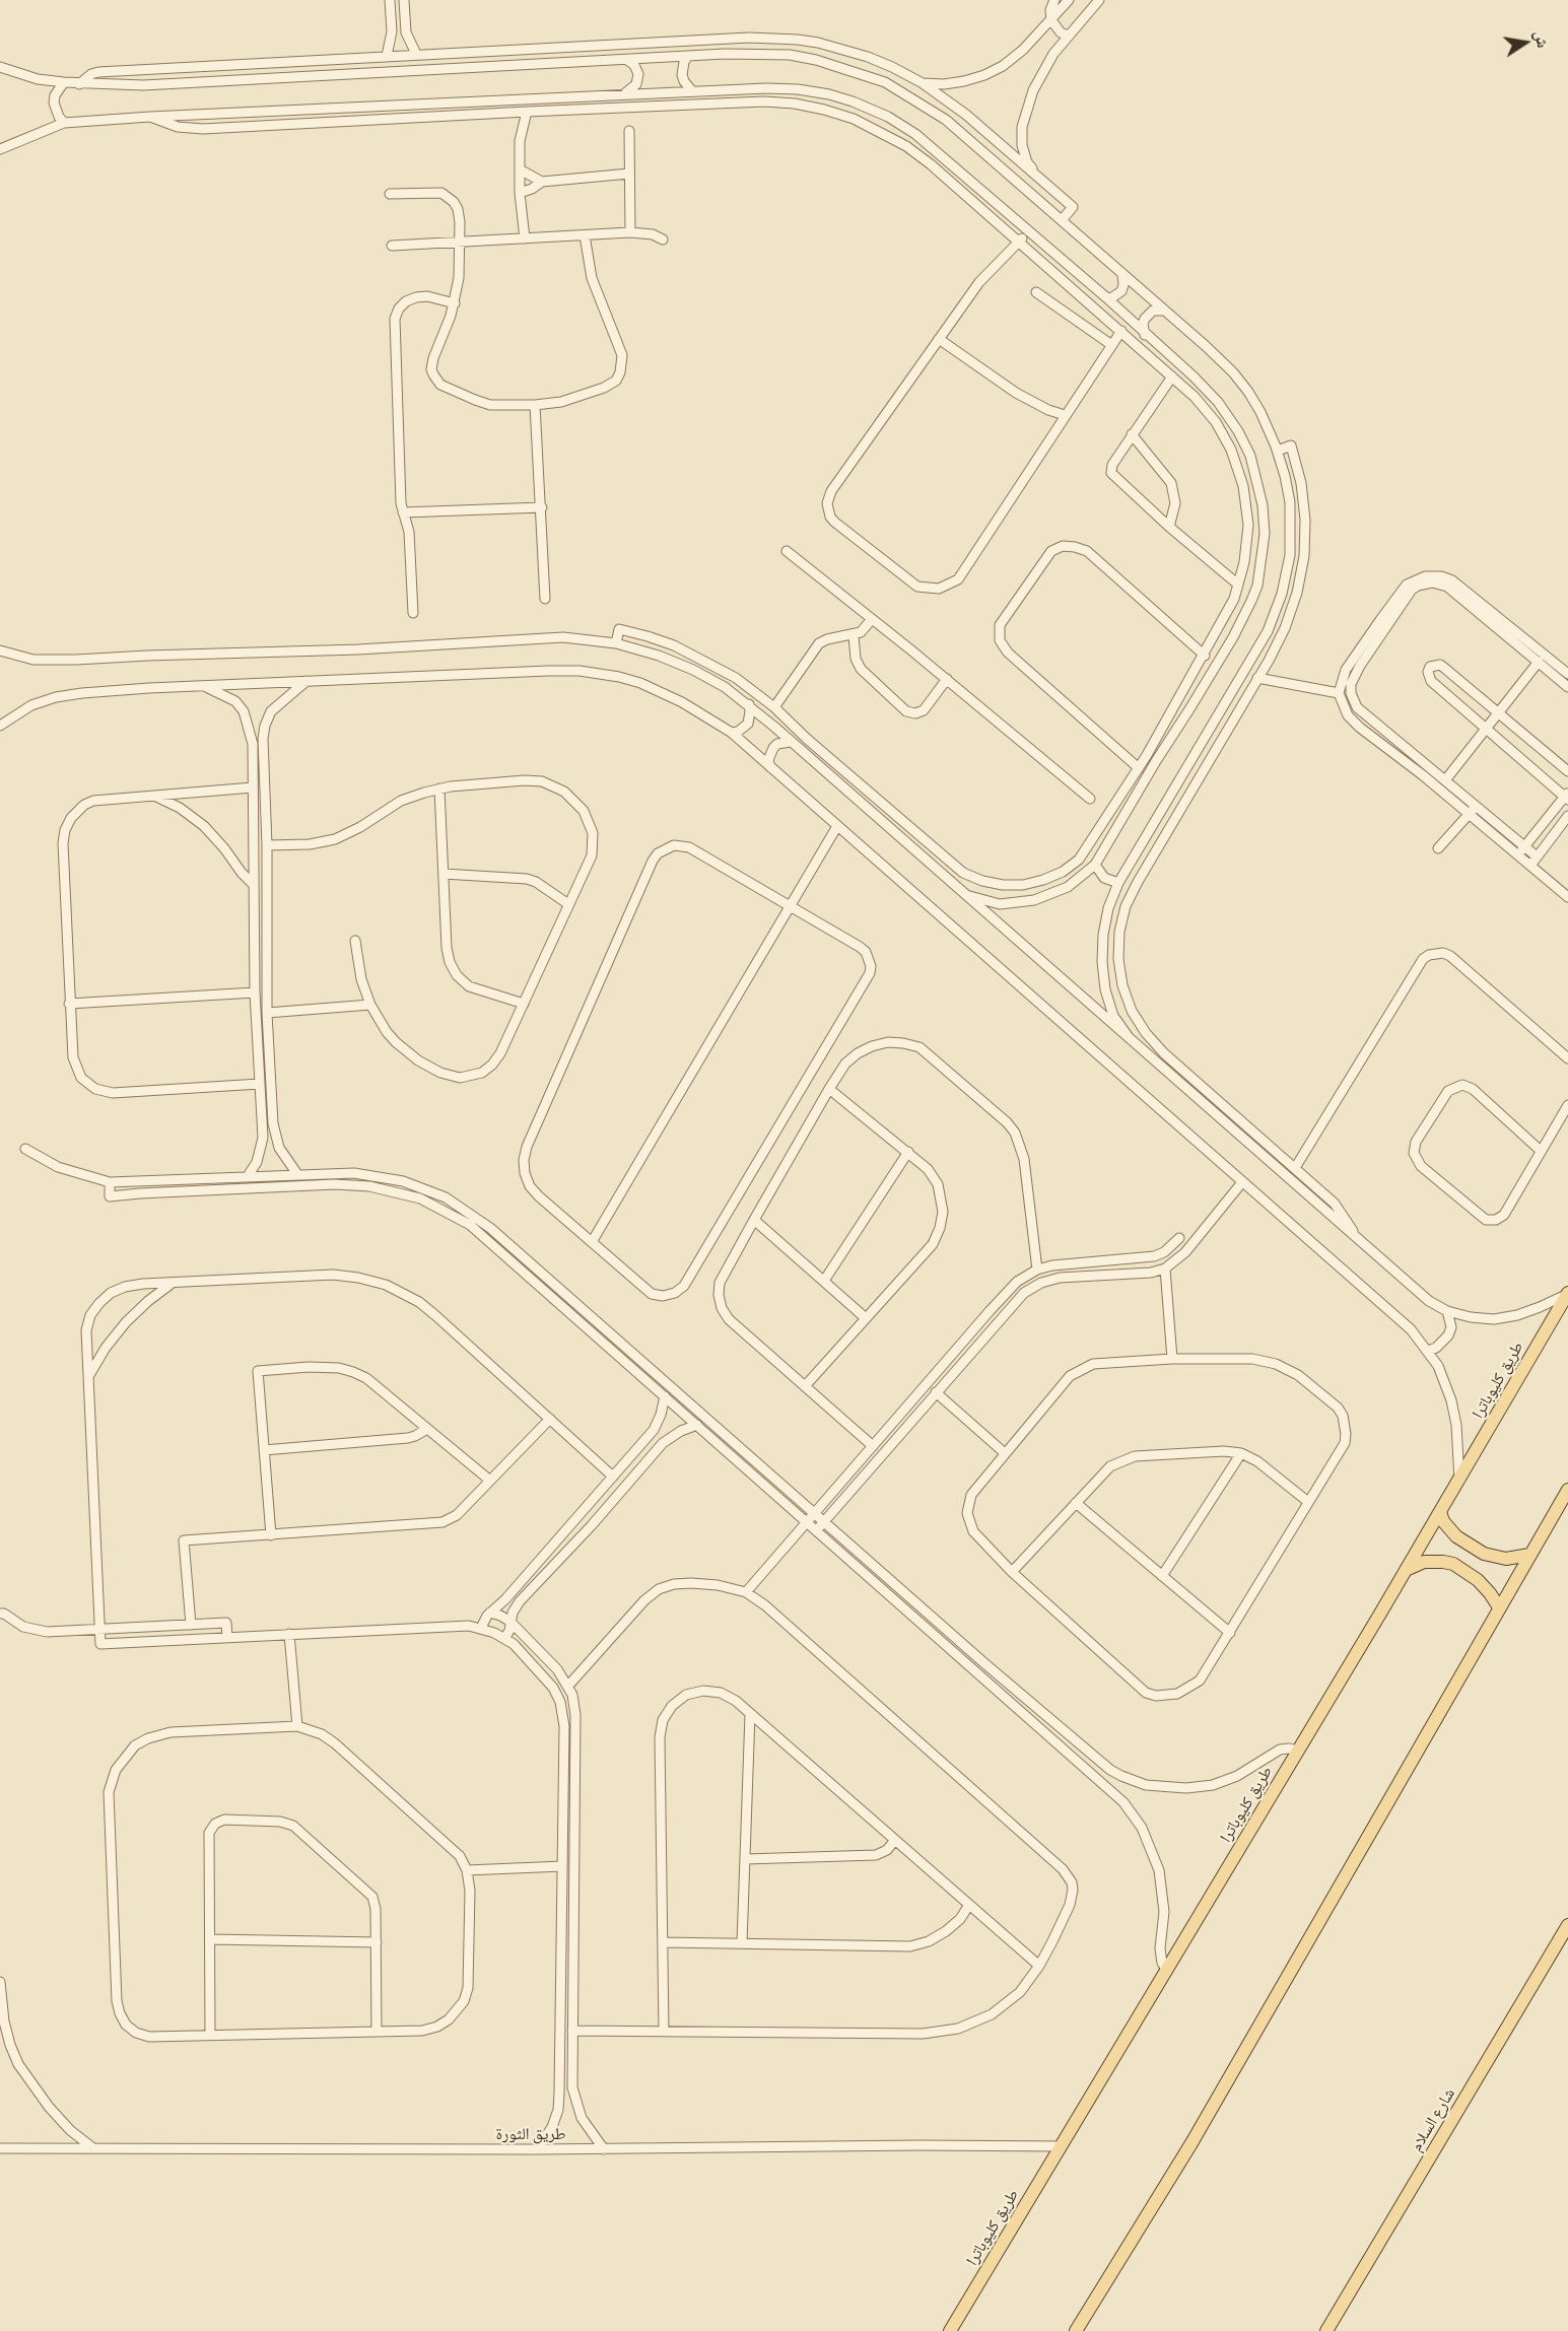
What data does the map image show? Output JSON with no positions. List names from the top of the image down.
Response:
{
  "streets": {
    "main road": ["طريق كليوباترا", "شارع السلام"],
    "street": ["طريق الثورة"]
  },
  "crossings": [
    ["طريق كليوباترا", "طريق الثورة"]
  ],
  "north": "right"
}
